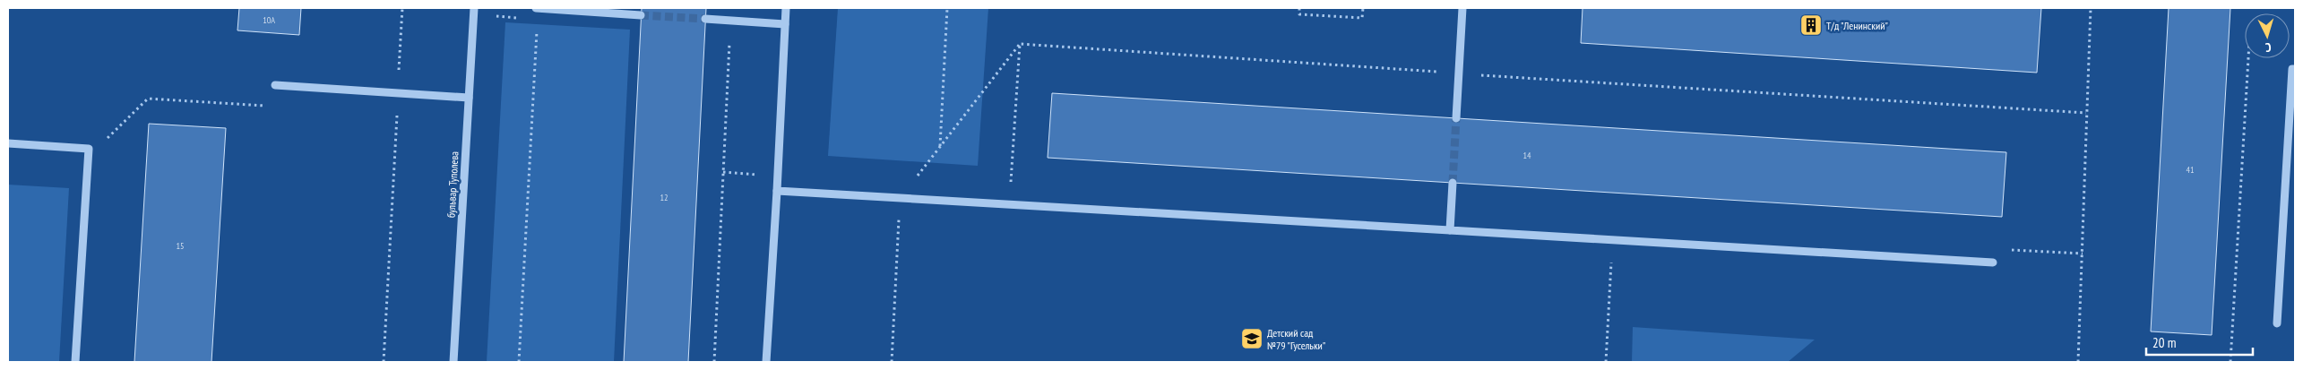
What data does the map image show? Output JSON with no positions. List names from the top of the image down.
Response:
{
  "streets": {
    "street": ["бульвар Туполева"]
  },
  "places": {
    "building": ["Т/д \"Ленинский\""],
    "school or university": ["Детский сад №79 \"Гусельки\""]
  },
  "house_numbers": [
    "10А",
    "14",
    "41",
    "12",
    "15"
  ],
  "scale_bar": "20 m",
  "north": "bottom"
}
